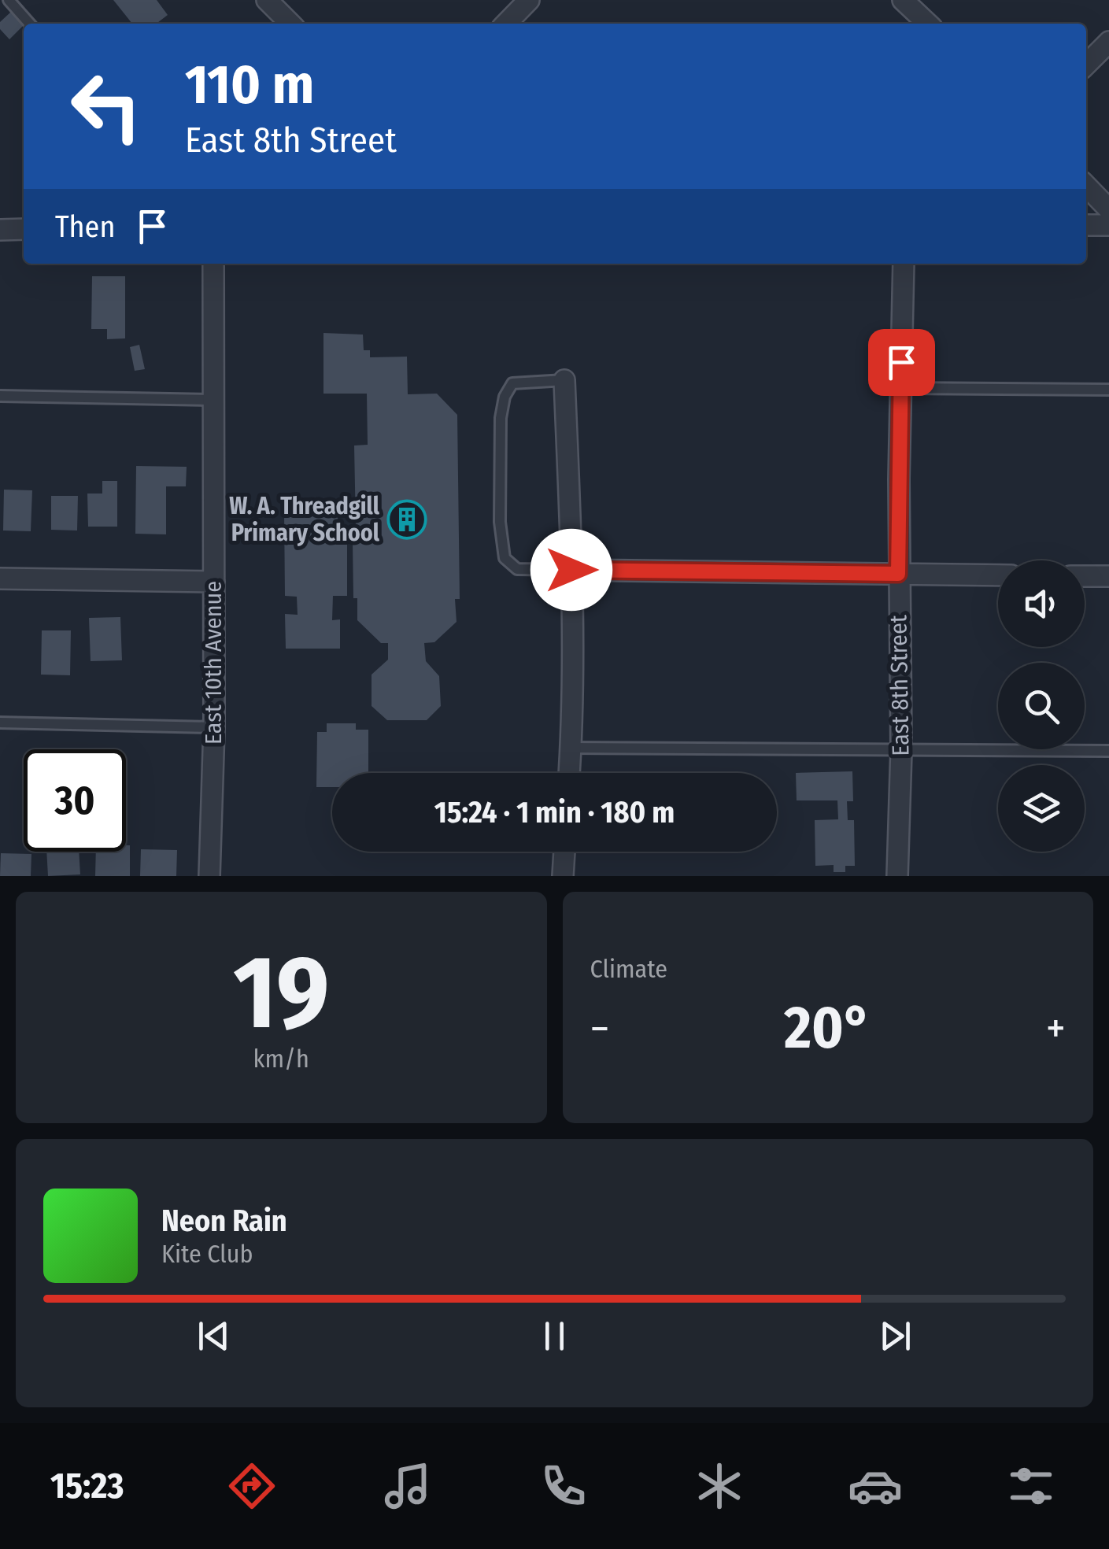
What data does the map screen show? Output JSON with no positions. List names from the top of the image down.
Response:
{
  "streets": {
    "street": ["East 10th Avenue", "East 8th Street"]
  },
  "places": {
    "building": ["W. A. Threadgill Primary School"]
  },
  "page": {
    "turn": ["110 m", "East 8th Street"],
    "then": "Then",
    "limit": "30",
    "trip": "15:24 · 1 min · 180 m",
    "tile": [
      ["19", "km/h"],
      "Climate"
    ],
    "heat": ["−", "20°", "+"],
    "song": ["Neon Rain", "Kite Club"],
    "tabs": "15:23"
  }
}
